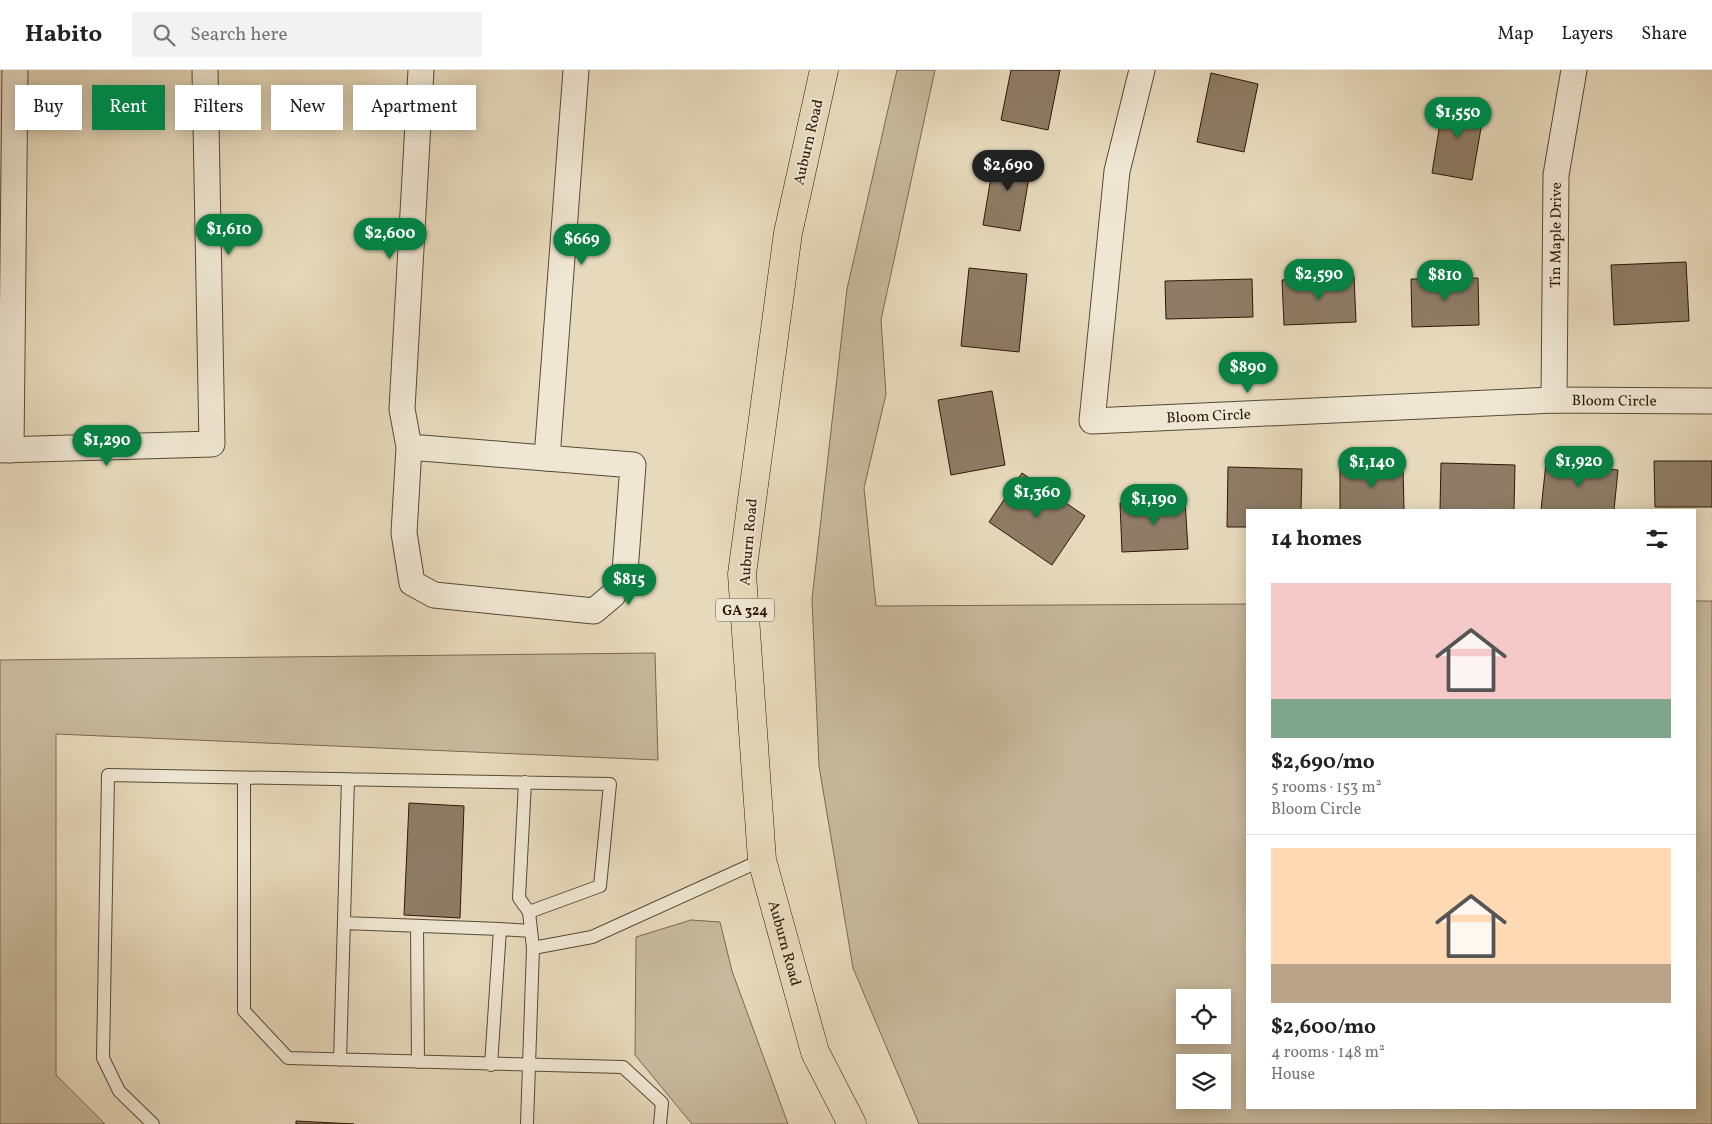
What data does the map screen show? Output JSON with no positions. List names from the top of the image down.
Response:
{
  "streets": {
    "main road": ["Auburn Road", "GA 324"],
    "street": ["Tin Maple Drive", "Bloom Circle"]
  },
  "crossings": [
    ["Tin Maple Drive", "Bloom Circle"]
  ],
  "page": {
    "header": "Habito",
    "search": "Search here",
    "nav": ["Map", "Layers", "Share"],
    "chip": [
      "Buy",
      "Rent",
      "Filters",
      "New",
      "Apartment"
    ],
    "price": [
      "$1,550",
      "$2,690",
      "$1,610",
      "$2,600",
      "$669",
      "$2,590",
      "$810",
      "$890",
      "$1,290",
      "$1,920",
      "$1,140",
      "$1,360",
      "$1,190",
      "$815"
    ],
    "heading": "14 homes",
    "list": [
      {
        "name": "$2,690/mo",
        "note": "5 rooms · 153 m² · Bloom Circle"
      },
      {
        "name": "$2,600/mo",
        "note": "4 rooms · 148 m² · House"
      }
    ]
  }
}
